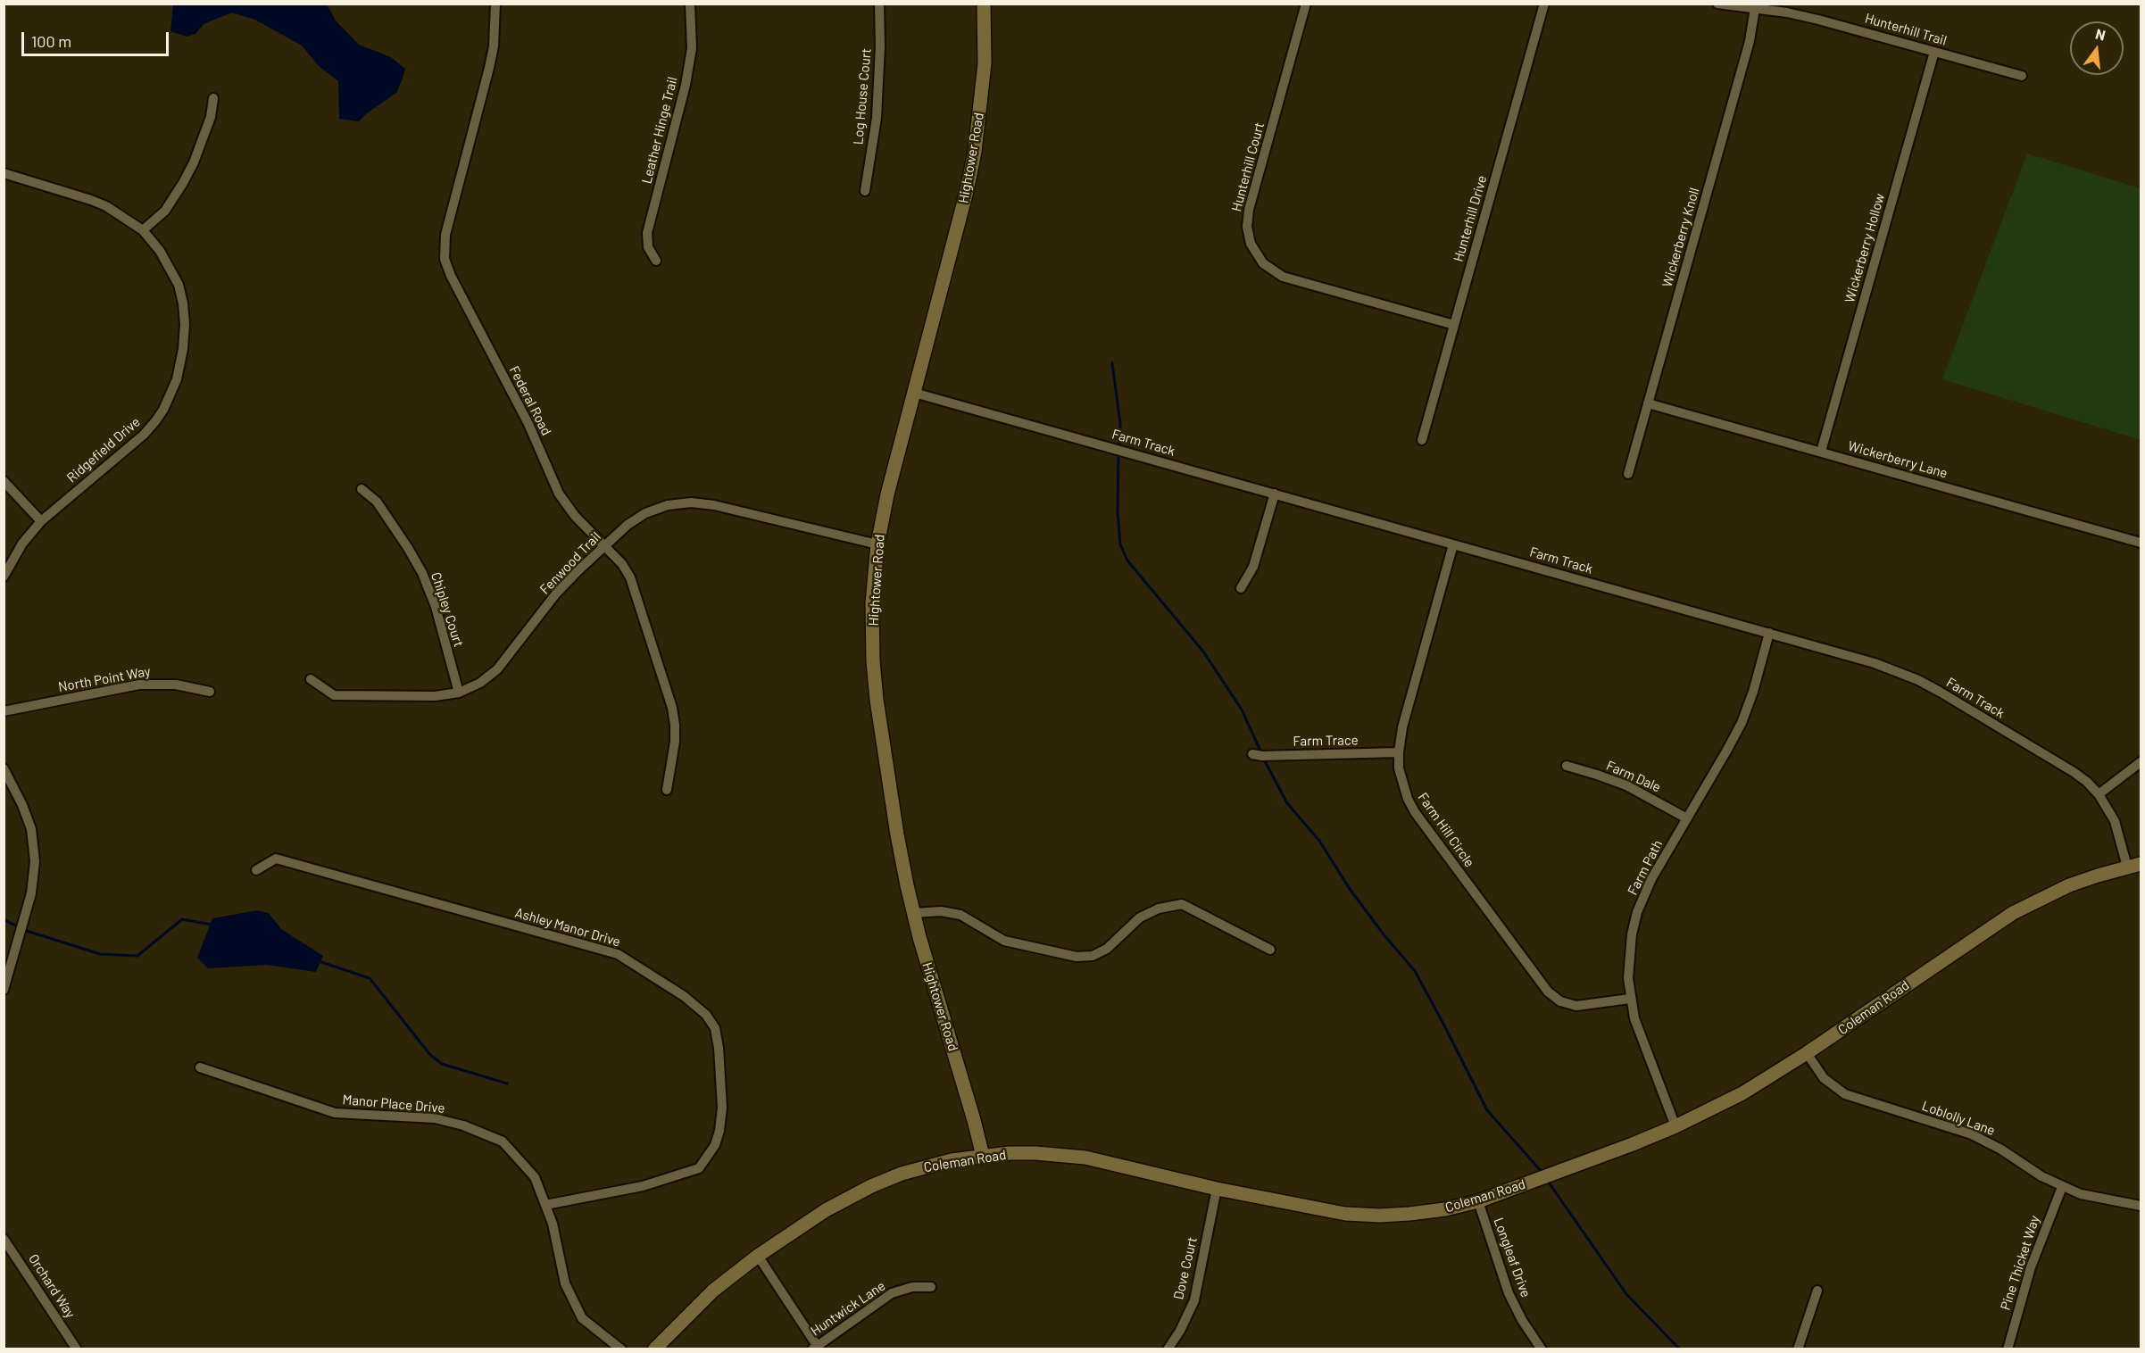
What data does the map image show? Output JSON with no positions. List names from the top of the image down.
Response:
{
  "streets": {
    "street": [
      "Hunterhill Trail",
      "Log House Court",
      "Leather Hinge Trail",
      "Hightower Road",
      "Hunterhill Court",
      "Hunterhill Drive",
      "Wickerberry Knoll",
      "Wickerberry Hollow",
      "Federal Road",
      "Farm Track",
      "Ridgefield Drive",
      "Wickerberry Lane",
      "Fenwood Trail",
      "Chipley Court",
      "North Point Way",
      "Farm Trace",
      "Farm Dale",
      "Farm Hill Circle",
      "Farm Path",
      "Ashley Manor Drive",
      "Coleman Road",
      "Manor Place Drive",
      "Loblolly Lane",
      "Longleaf Drive",
      "Pine Thicket Way",
      "Dove Court",
      "Orchard Way",
      "Huntwick Lane"
    ]
  },
  "crossings": [
    ["Hunterhill Trail", "Wickerberry Knoll"],
    ["Hunterhill Trail", "Wickerberry Hollow"],
    ["Hightower Road", "Farm Track"],
    ["Hightower Road", "Fenwood Trail"],
    ["Hightower Road", "Coleman Road"],
    ["Hunterhill Court", "Hunterhill Drive"],
    ["Wickerberry Knoll", "Wickerberry Lane"],
    ["Wickerberry Hollow", "Wickerberry Lane"],
    ["Federal Road", "Fenwood Trail"],
    ["Farm Track", "Farm Hill Circle"],
    ["Farm Track", "Farm Path"],
    ["Farm Track", "Coleman Road"],
    ["Fenwood Trail", "Chipley Court"],
    ["Farm Trace", "Farm Hill Circle"],
    ["Farm Dale", "Farm Path"],
    ["Farm Hill Circle", "Farm Path"],
    ["Farm Path", "Coleman Road"],
    ["Ashley Manor Drive", "Manor Place Drive"],
    ["Coleman Road", "Loblolly Lane"],
    ["Coleman Road", "Longleaf Drive"],
    ["Coleman Road", "Dove Court"],
    ["Loblolly Lane", "Pine Thicket Way"]
  ],
  "scale_bar": "100 m",
  "north": "top"
}
